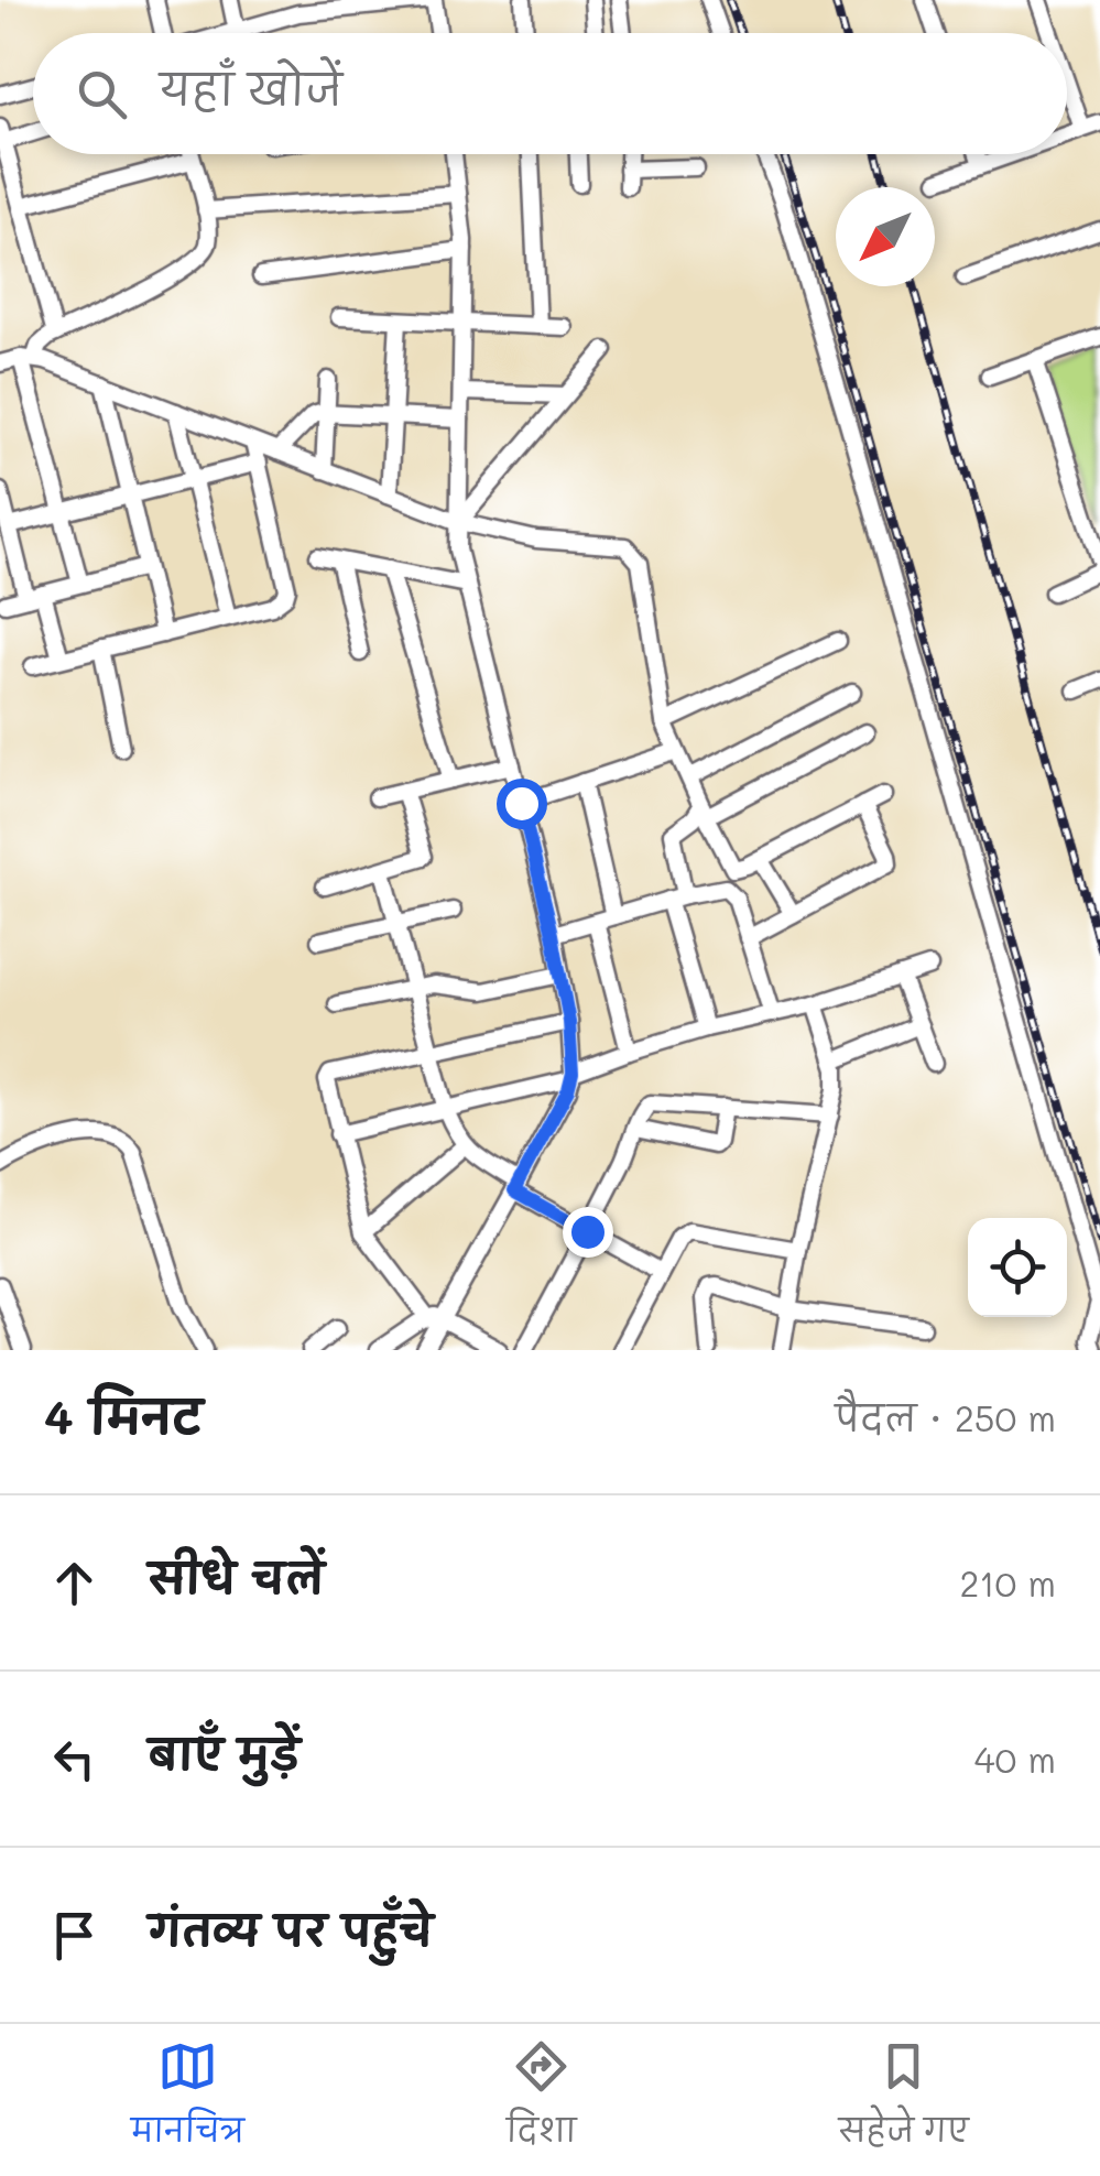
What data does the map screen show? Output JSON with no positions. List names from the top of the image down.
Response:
{
  "north": "bottom left",
  "page": {
    "search": "यहाँ खोजें",
    "heading": ["4 मिनट", "पैदल · 250 m"],
    "list": [
      ["सीधे चलें", "210 m"],
      ["बाएँ मुड़ें", "40 m"],
      "गंतव्य पर पहुँचे"
    ],
    "nav": ["मानचित्र", "दिशा", "सहेजे गए"]
  }
}
